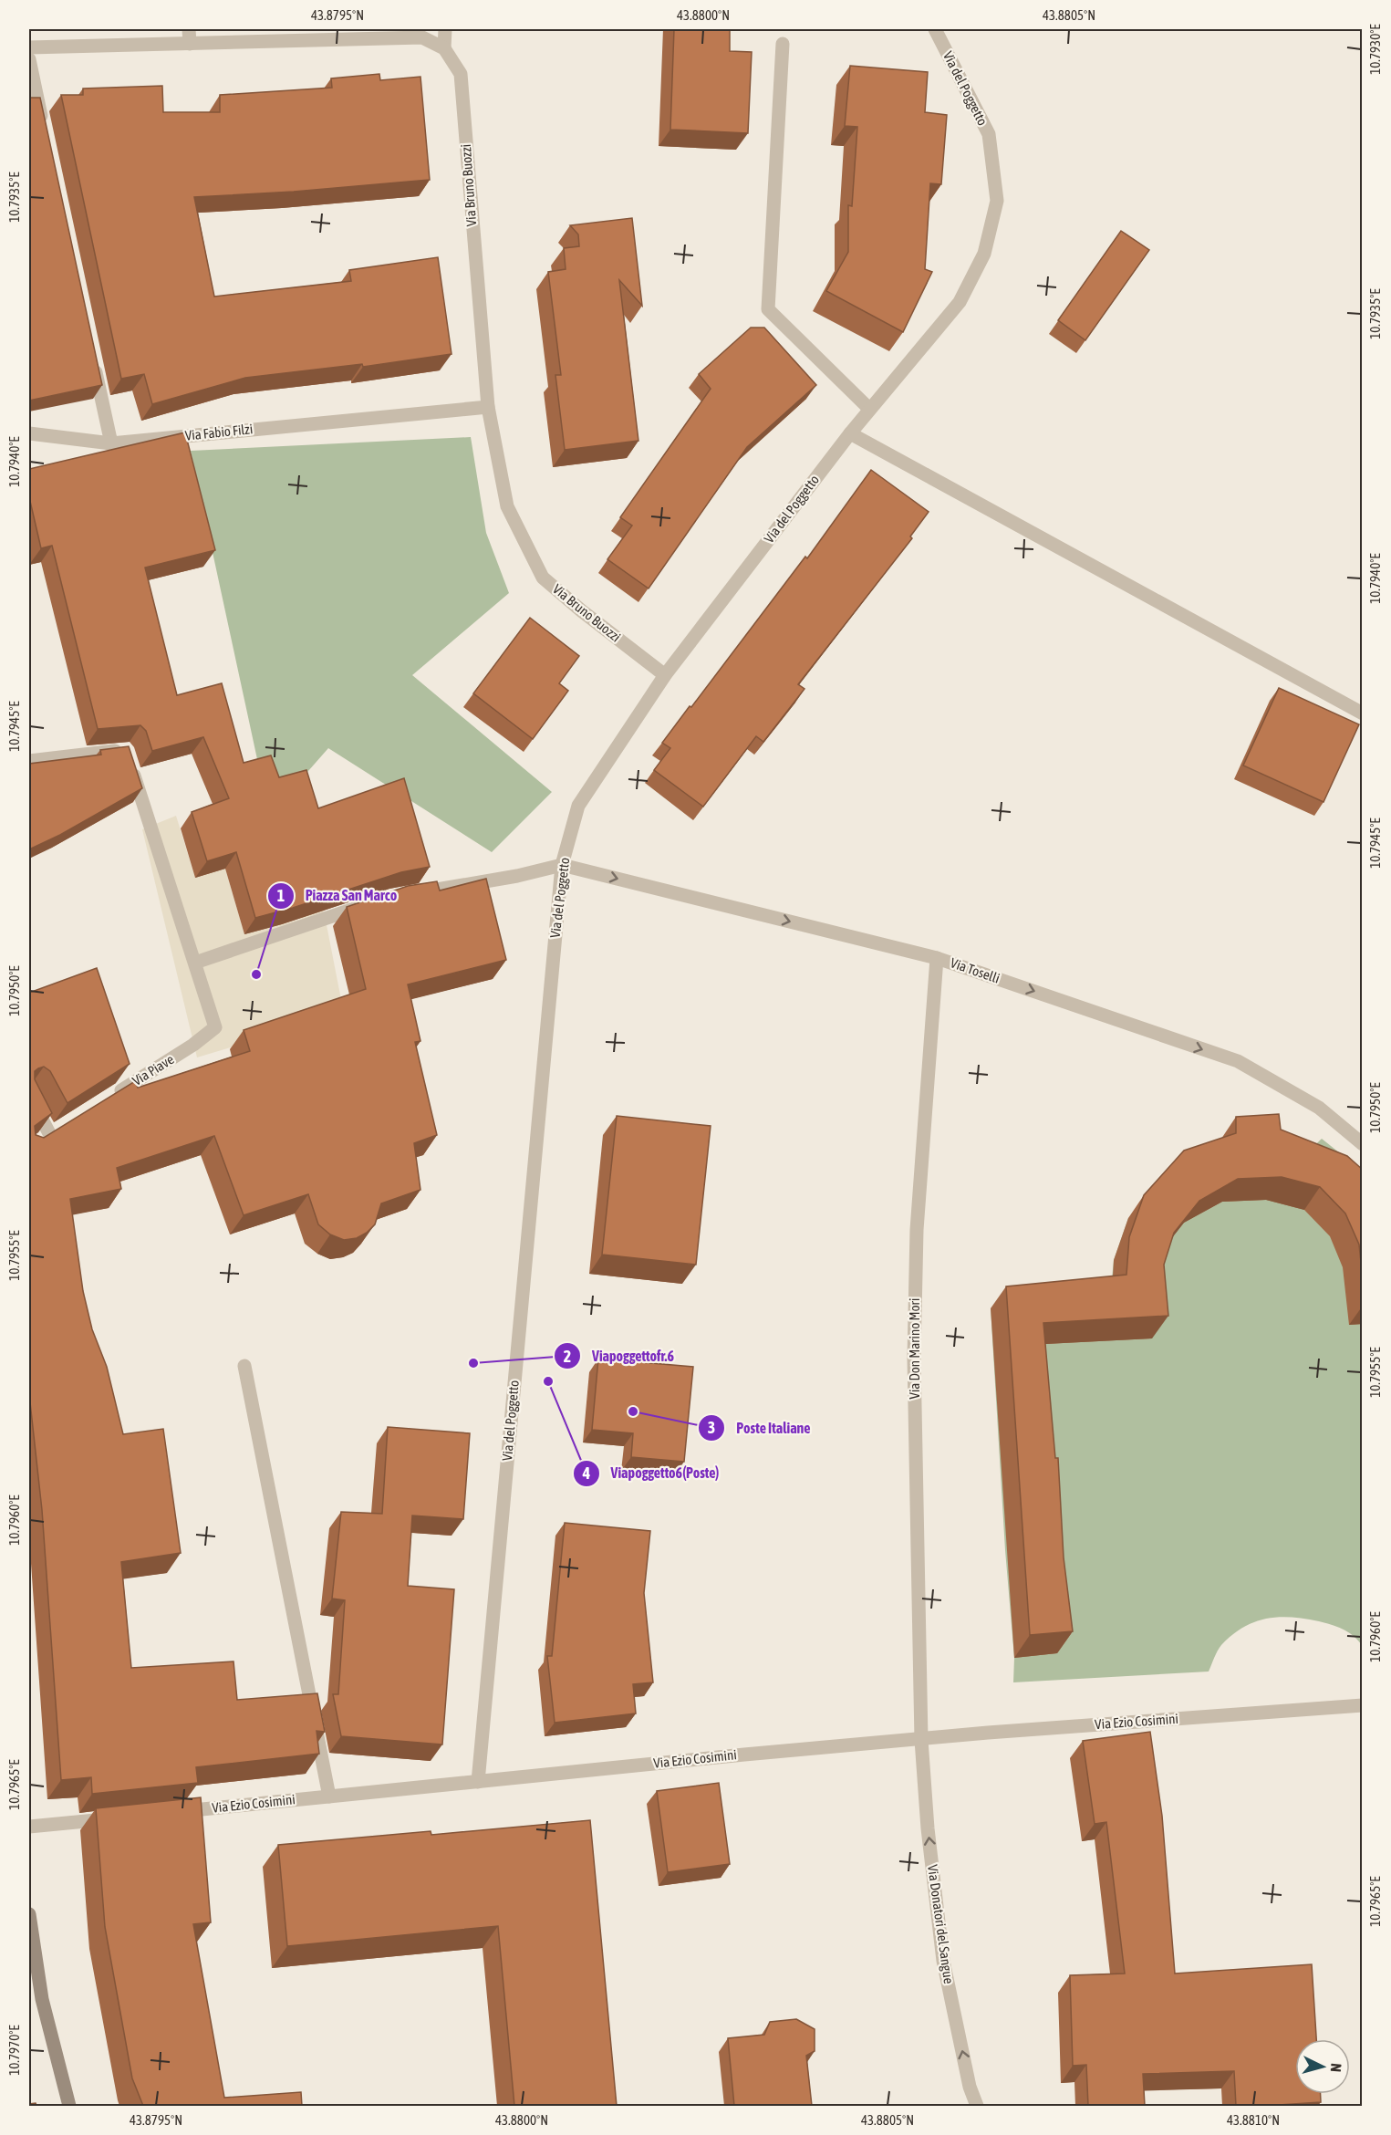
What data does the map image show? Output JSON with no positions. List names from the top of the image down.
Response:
{
  "streets": {
    "street": [
      "Via del Poggetto",
      "Via Bruno Buozzi",
      "Via Fabio Filzi",
      "Via Toselli",
      "Via Piave",
      "Via Don Marino Mori",
      "Via Ezio Cosimini",
      "Via Donatori del Sangue"
    ]
  },
  "crossings": [
    ["Via del Poggetto", "Via Bruno Buozzi"],
    ["Via del Poggetto", "Via Toselli"],
    ["Via del Poggetto", "Via Ezio Cosimini"],
    ["Via Bruno Buozzi", "Via Fabio Filzi"],
    ["Via Toselli", "Via Don Marino Mori"],
    ["Via Don Marino Mori", "Via Ezio Cosimini"],
    ["Via Don Marino Mori", "Via Donatori del Sangue"],
    ["Via Ezio Cosimini", "Via Donatori del Sangue"]
  ],
  "one_way": ["Via Toselli", "Via Donatori del Sangue"],
  "places": [
    "Piazza San Marco",
    "Viapoggettofr.6",
    "Viapoggetto6(Poste)",
    "Poste Italiane"
  ],
  "north": "right",
  "coordinates": [
    "43.8795°N",
    "43.8800°N",
    "43.8805°N",
    "10.7930°E",
    "10.7935°E",
    "10.7940°E",
    "10.7945°E",
    "10.7950°E",
    "10.7955°E",
    "10.7960°E",
    "10.7965°E",
    "10.7970°E",
    "43.8810°N"
  ]
}
